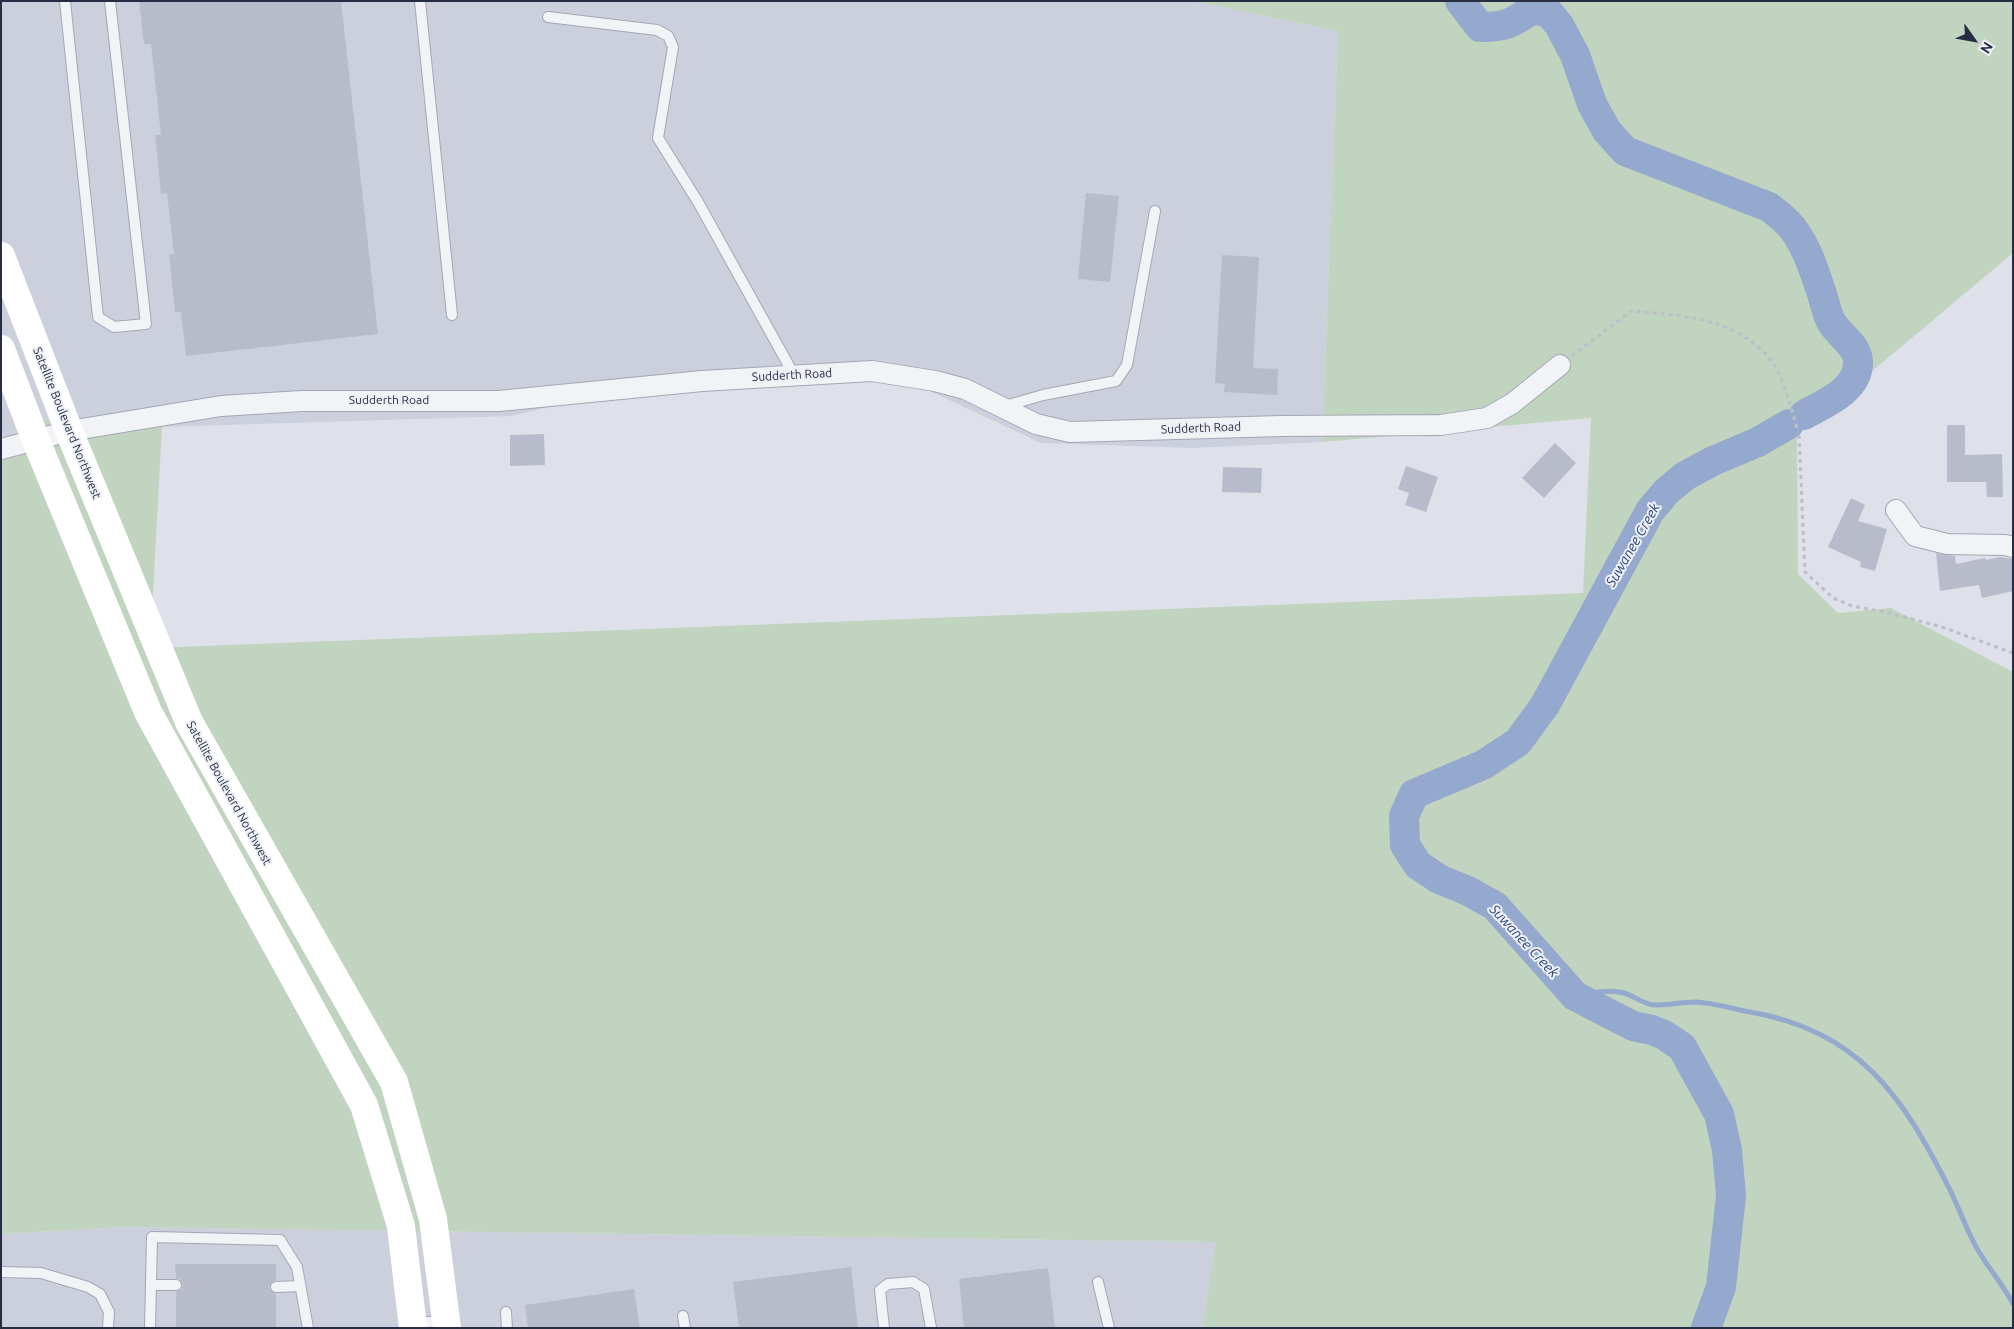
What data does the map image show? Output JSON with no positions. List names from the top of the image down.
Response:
{
  "streets": {
    "main road": ["Satellite Boulevard Northwest"],
    "street": ["Sudderth Road"]
  },
  "crossings": [
    ["Sudderth Road", "Satellite Boulevard Northwest"]
  ],
  "water": ["Suwanee Creek"],
  "north": "bottom right"
}
